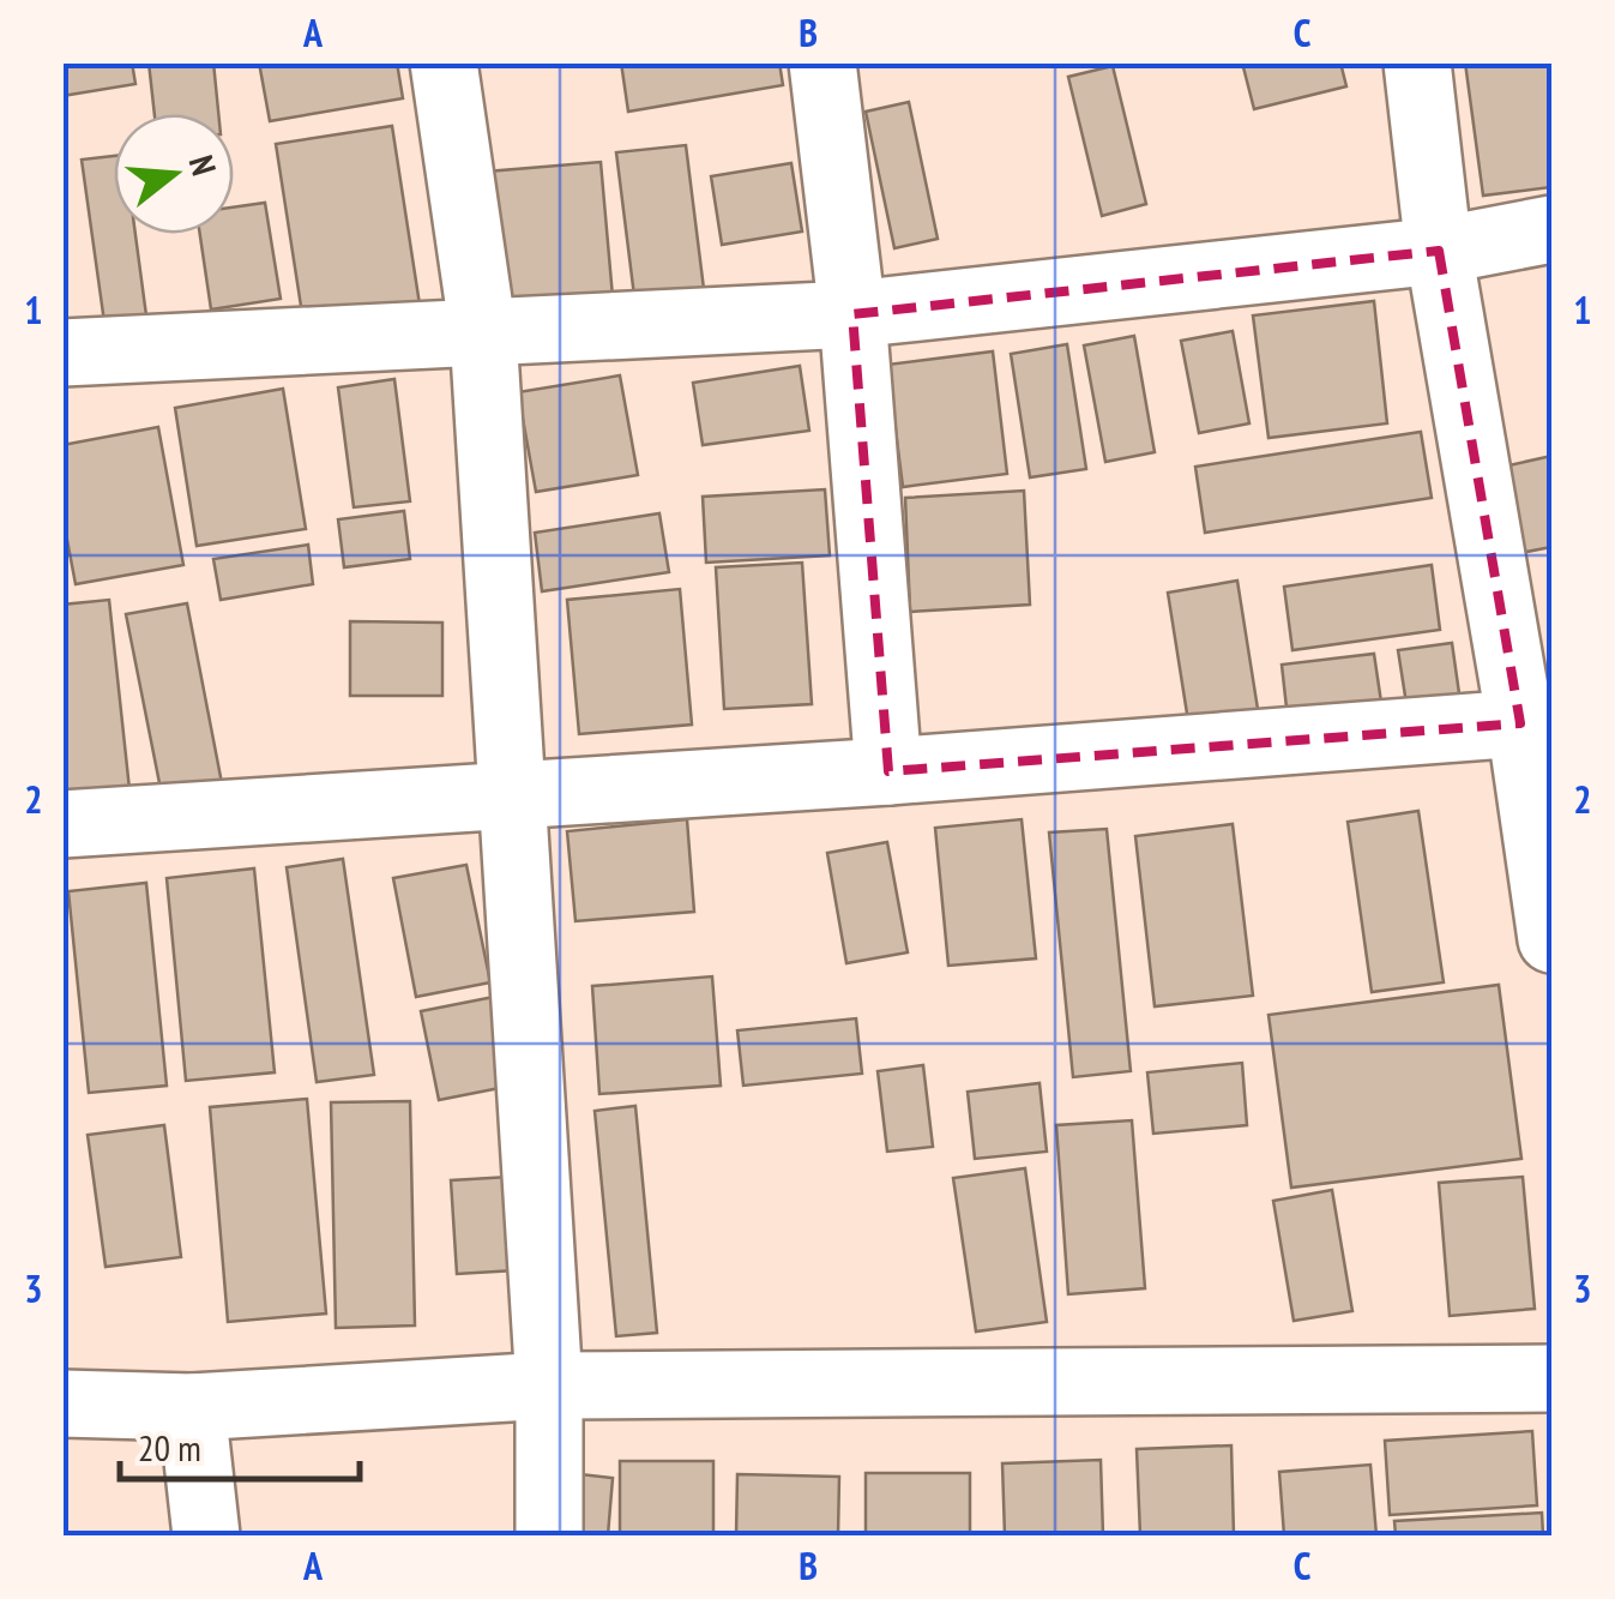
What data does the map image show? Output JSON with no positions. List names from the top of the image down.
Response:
{
  "scale_bar": "20 m",
  "north": "right",
  "grid": {
    "columns": ["A", "B", "C"],
    "rows": ["1", "2", "3"]
  }
}
